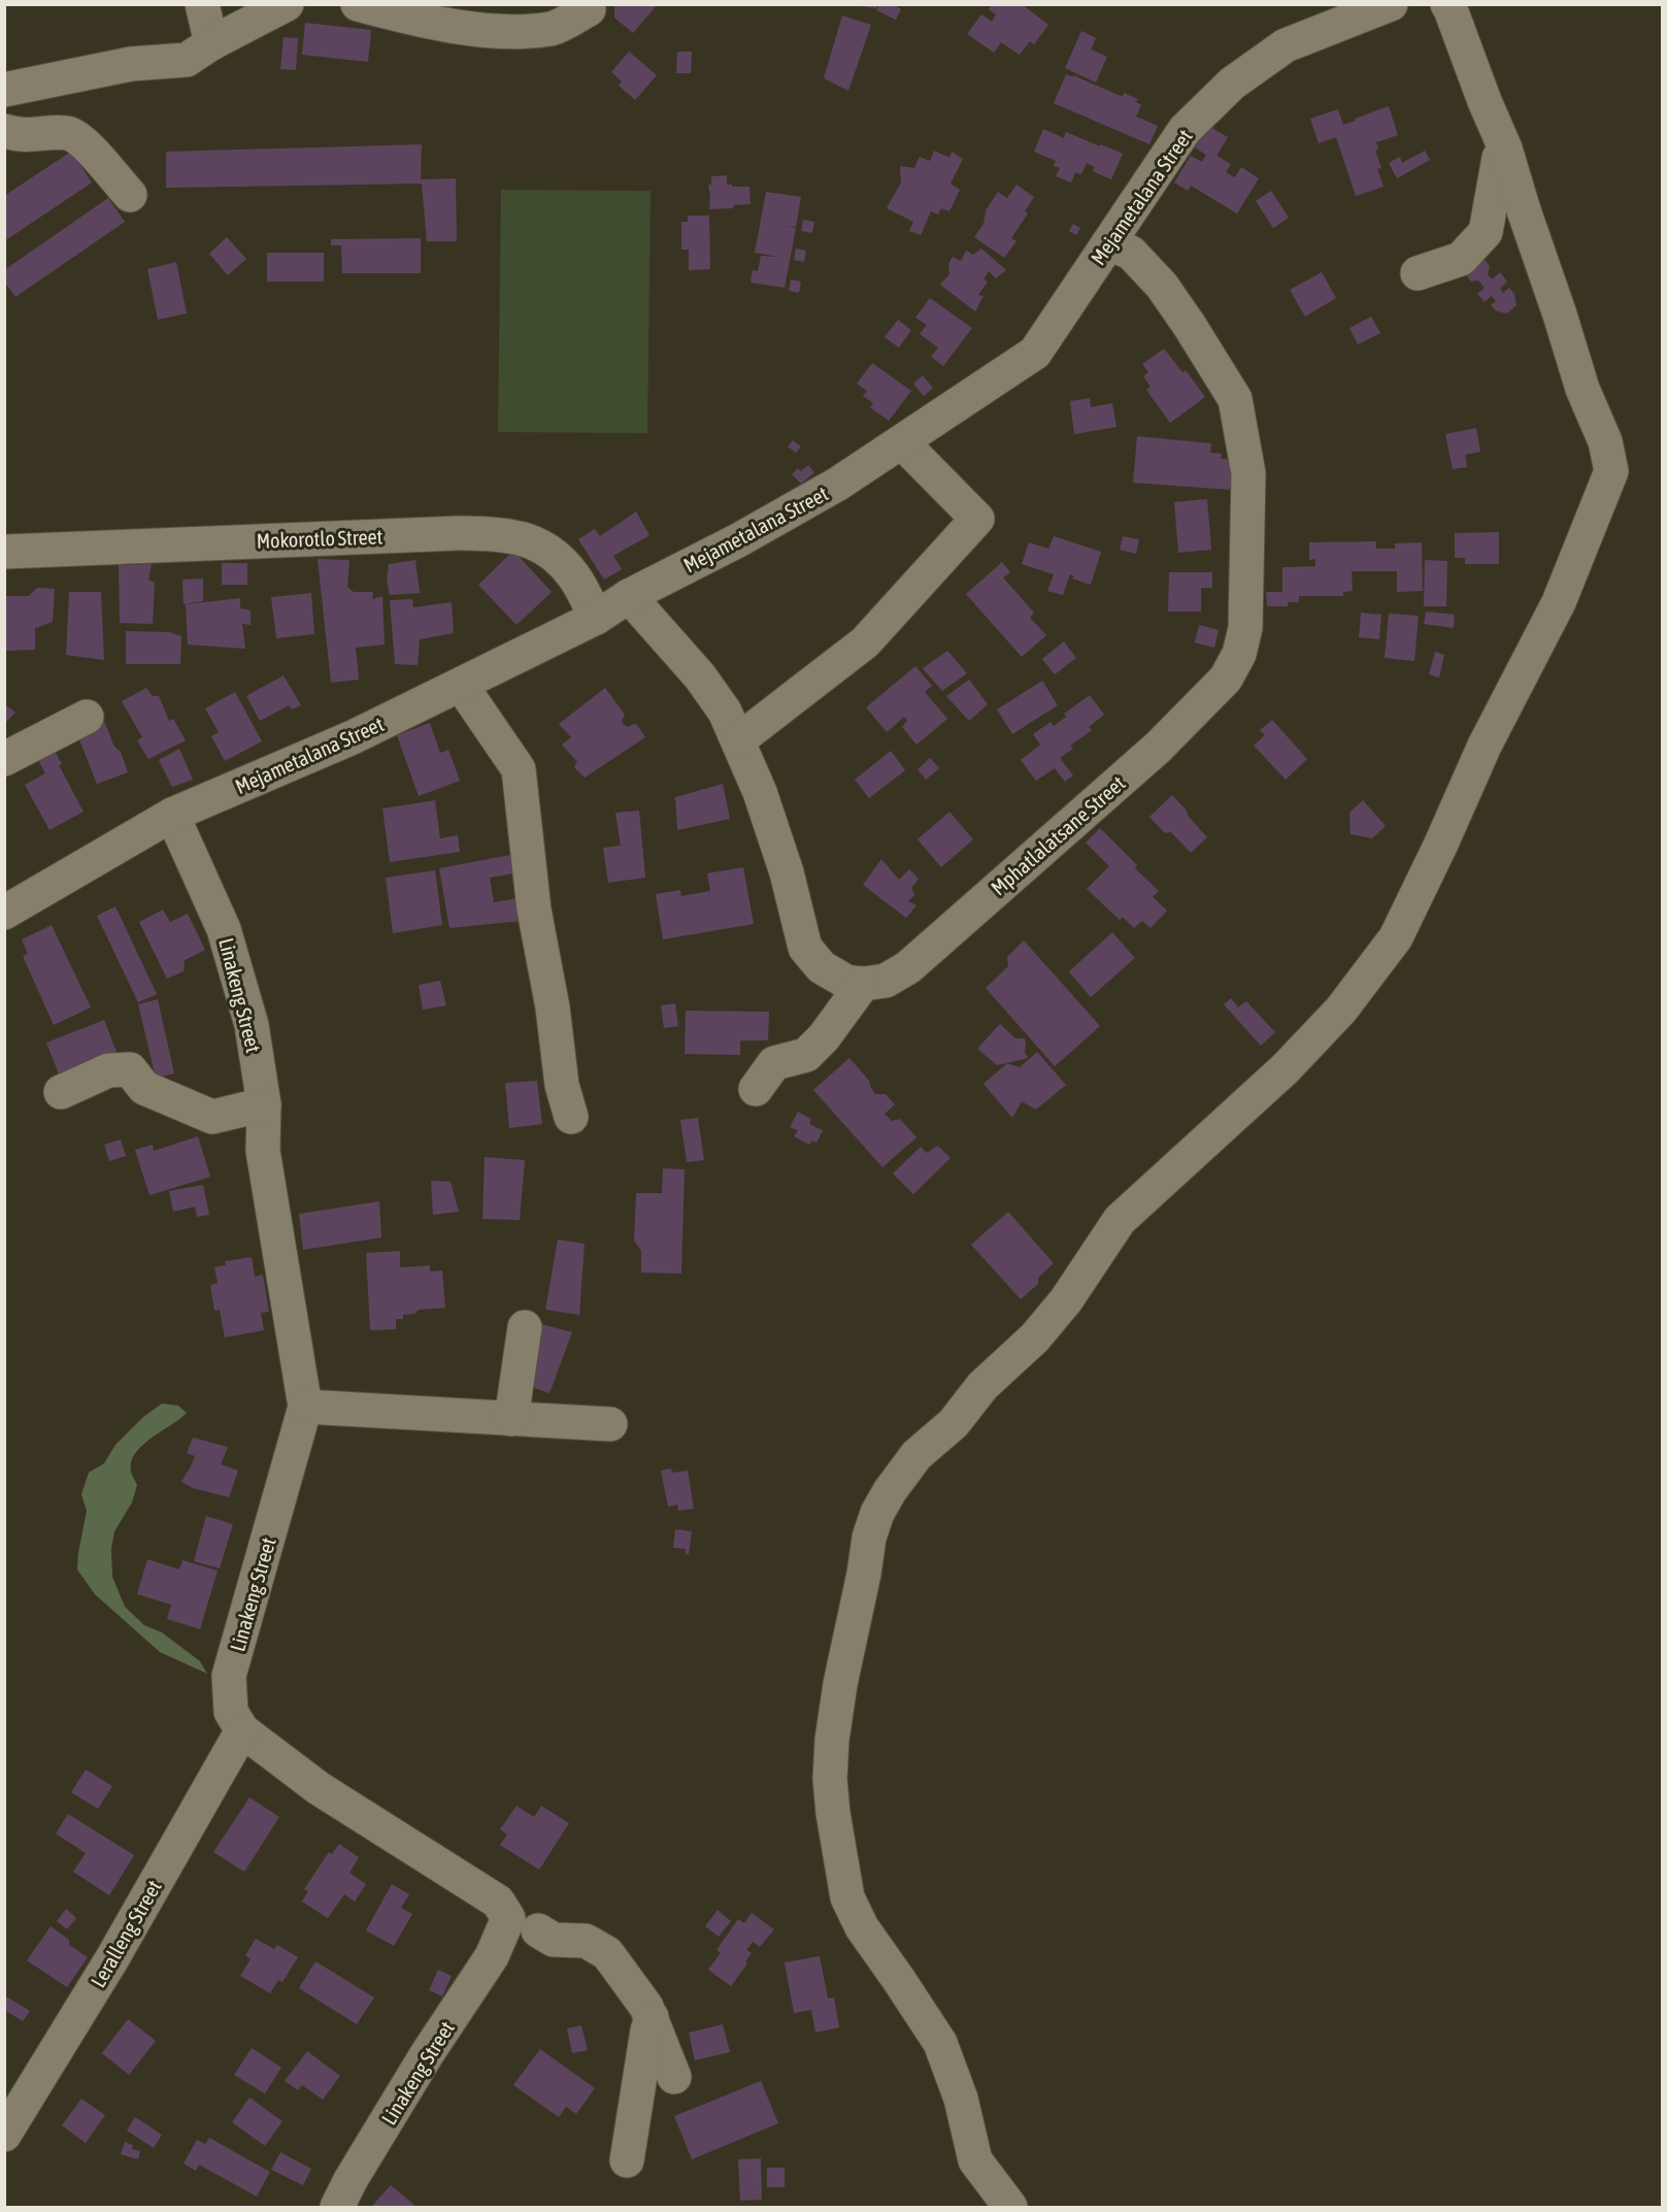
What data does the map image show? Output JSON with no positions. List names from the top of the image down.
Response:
{
  "streets": {
    "street": [
      "Mejametalana Street",
      "Mokorotlo Street",
      "Mphatlalatsane Street",
      "Linakeng Street",
      "Leralleng Street"
    ]
  },
  "crossings": [
    ["Mejametalana Street", "Mokorotlo Street"],
    ["Mejametalana Street", "Mphatlalatsane Street"],
    ["Mejametalana Street", "Linakeng Street"],
    ["Linakeng Street", "Leralleng Street"]
  ]
}
